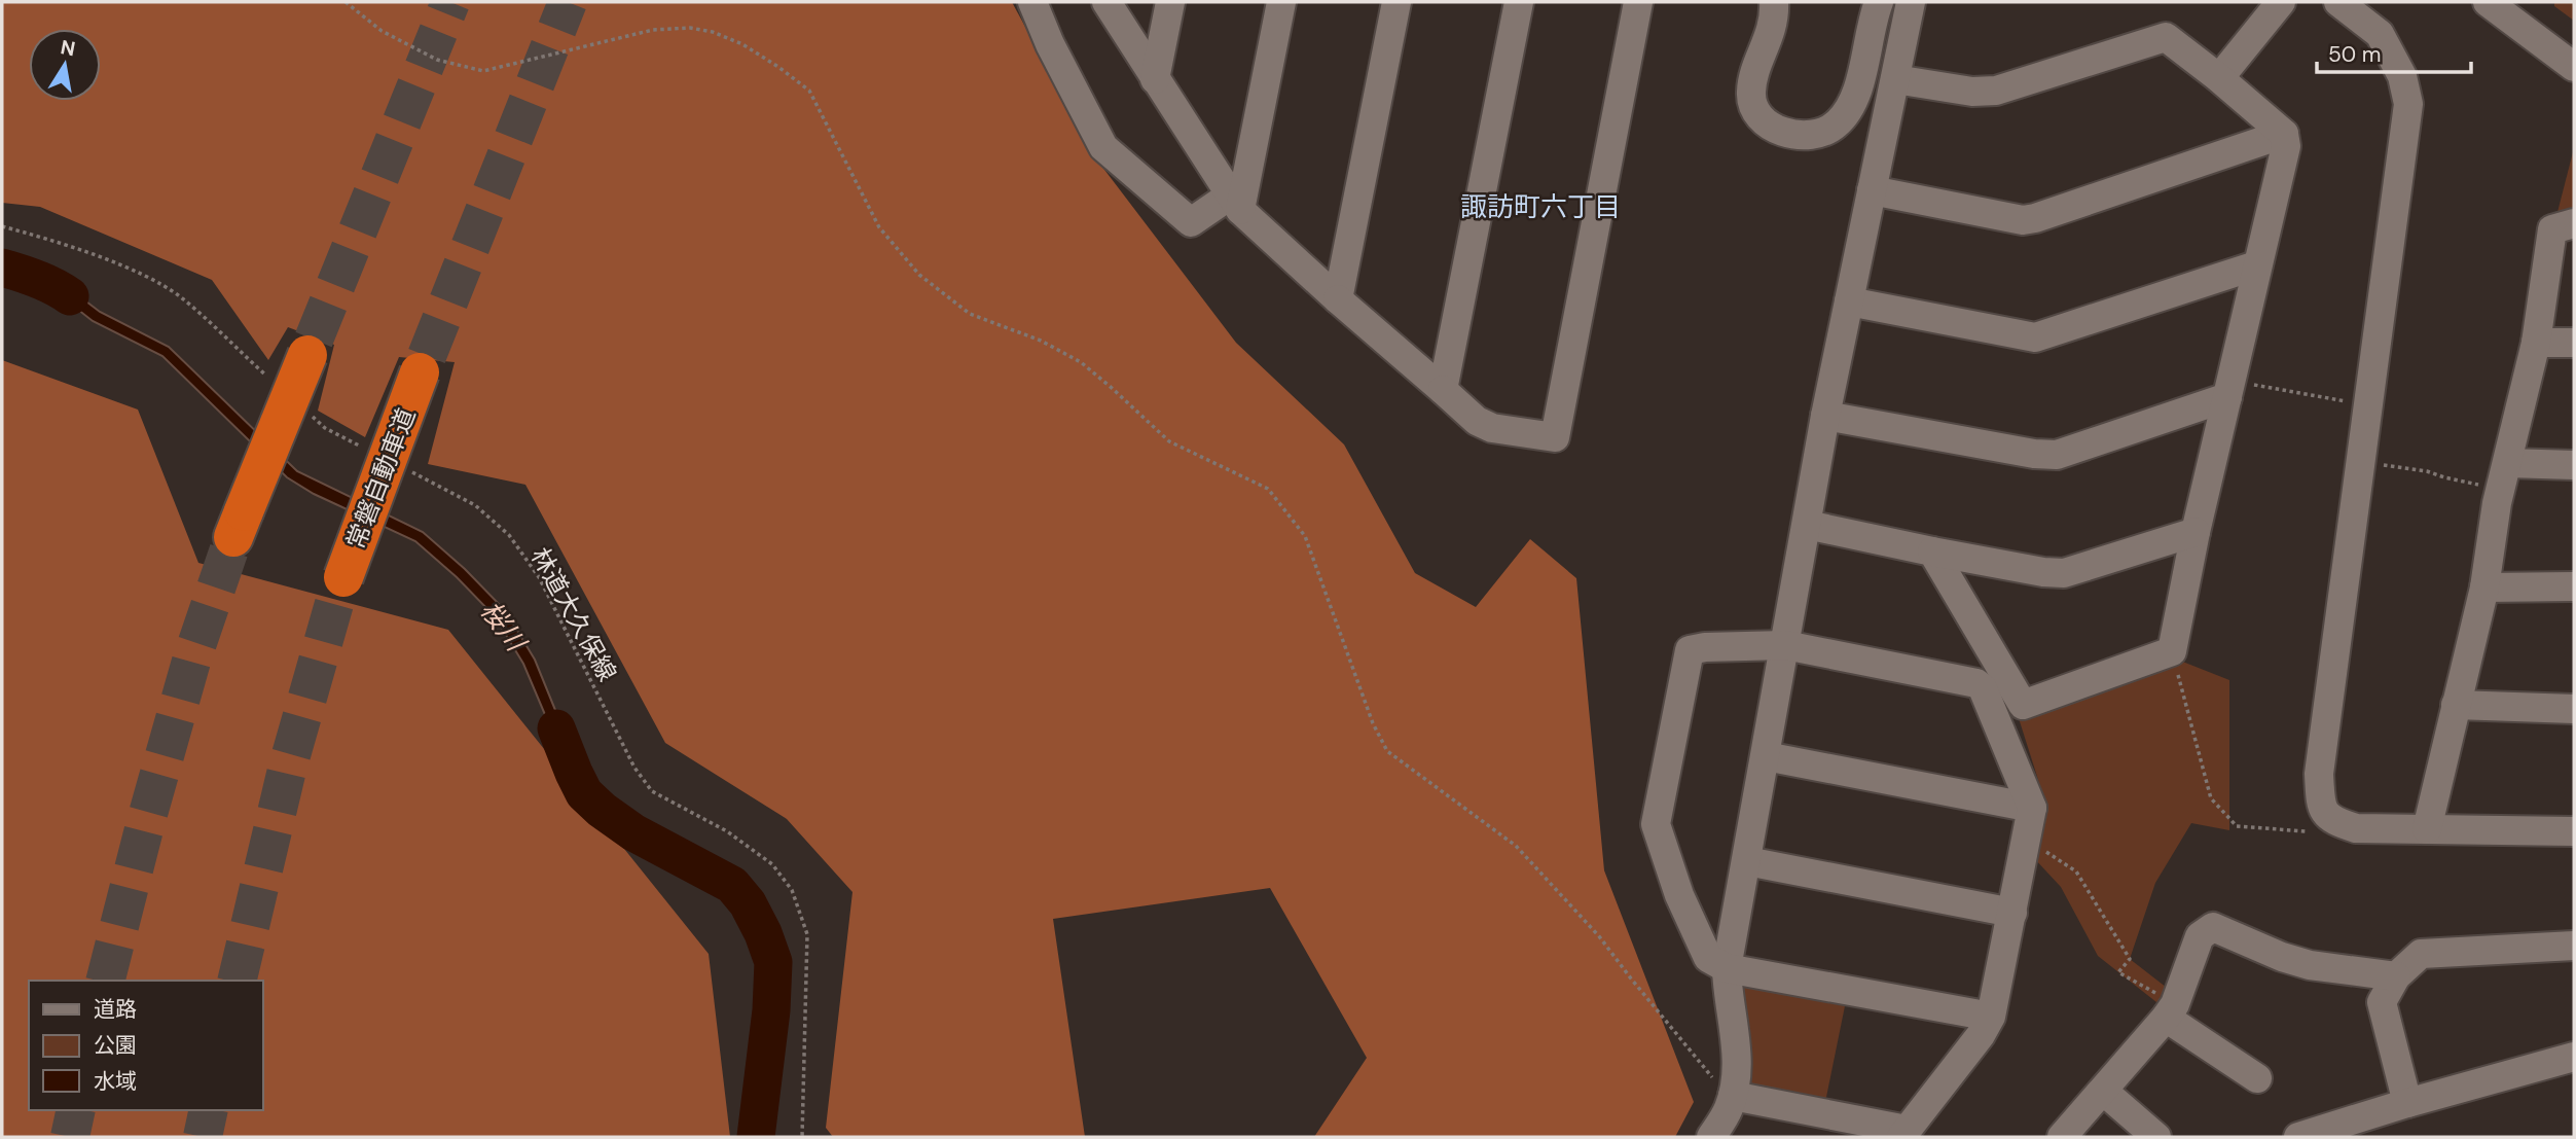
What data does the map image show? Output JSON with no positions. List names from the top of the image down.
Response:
{
  "streets": {
    "highway": ["常磐自動車道"],
    "path": ["林道大久保線"]
  },
  "districts": ["諏訪町六丁目"],
  "water": ["桜川"],
  "legend": ["道路", "公園", "水域"],
  "scale_bar": "50 m",
  "north": "top"
}
